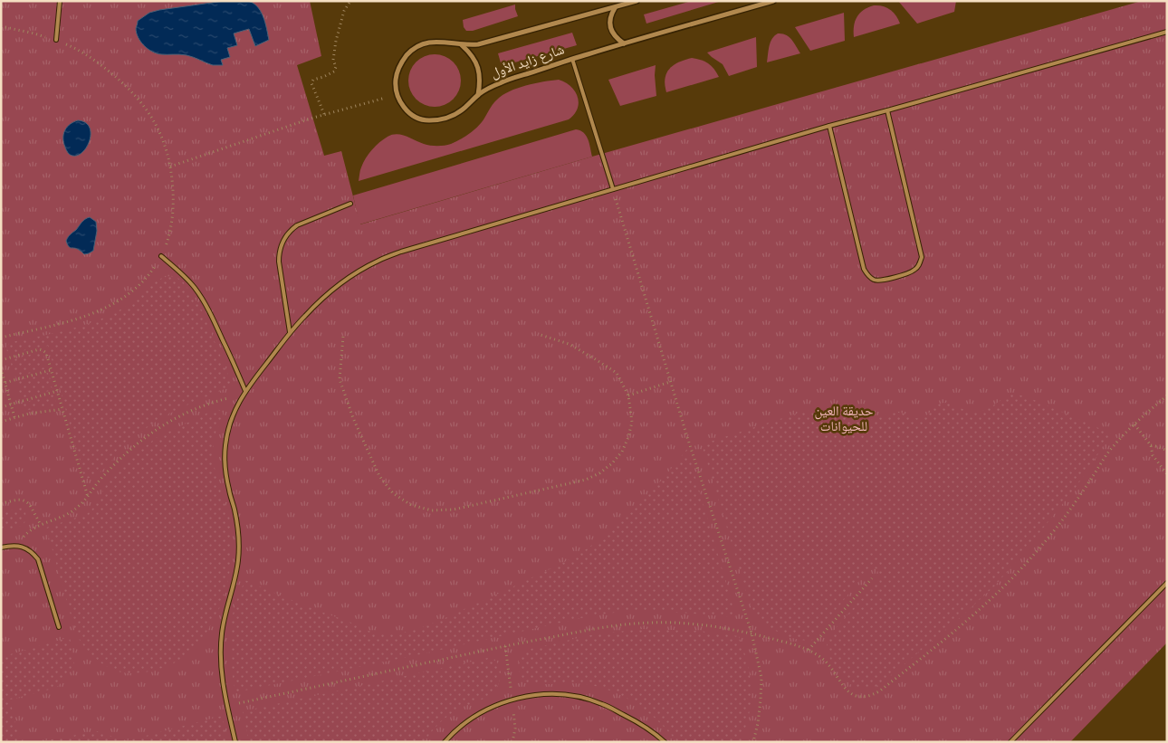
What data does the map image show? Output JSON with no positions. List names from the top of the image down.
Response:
{
  "streets": {
    "street": ["شارع زايد الأول"]
  },
  "parks": ["حديقة العين للحيوانات"]
}
